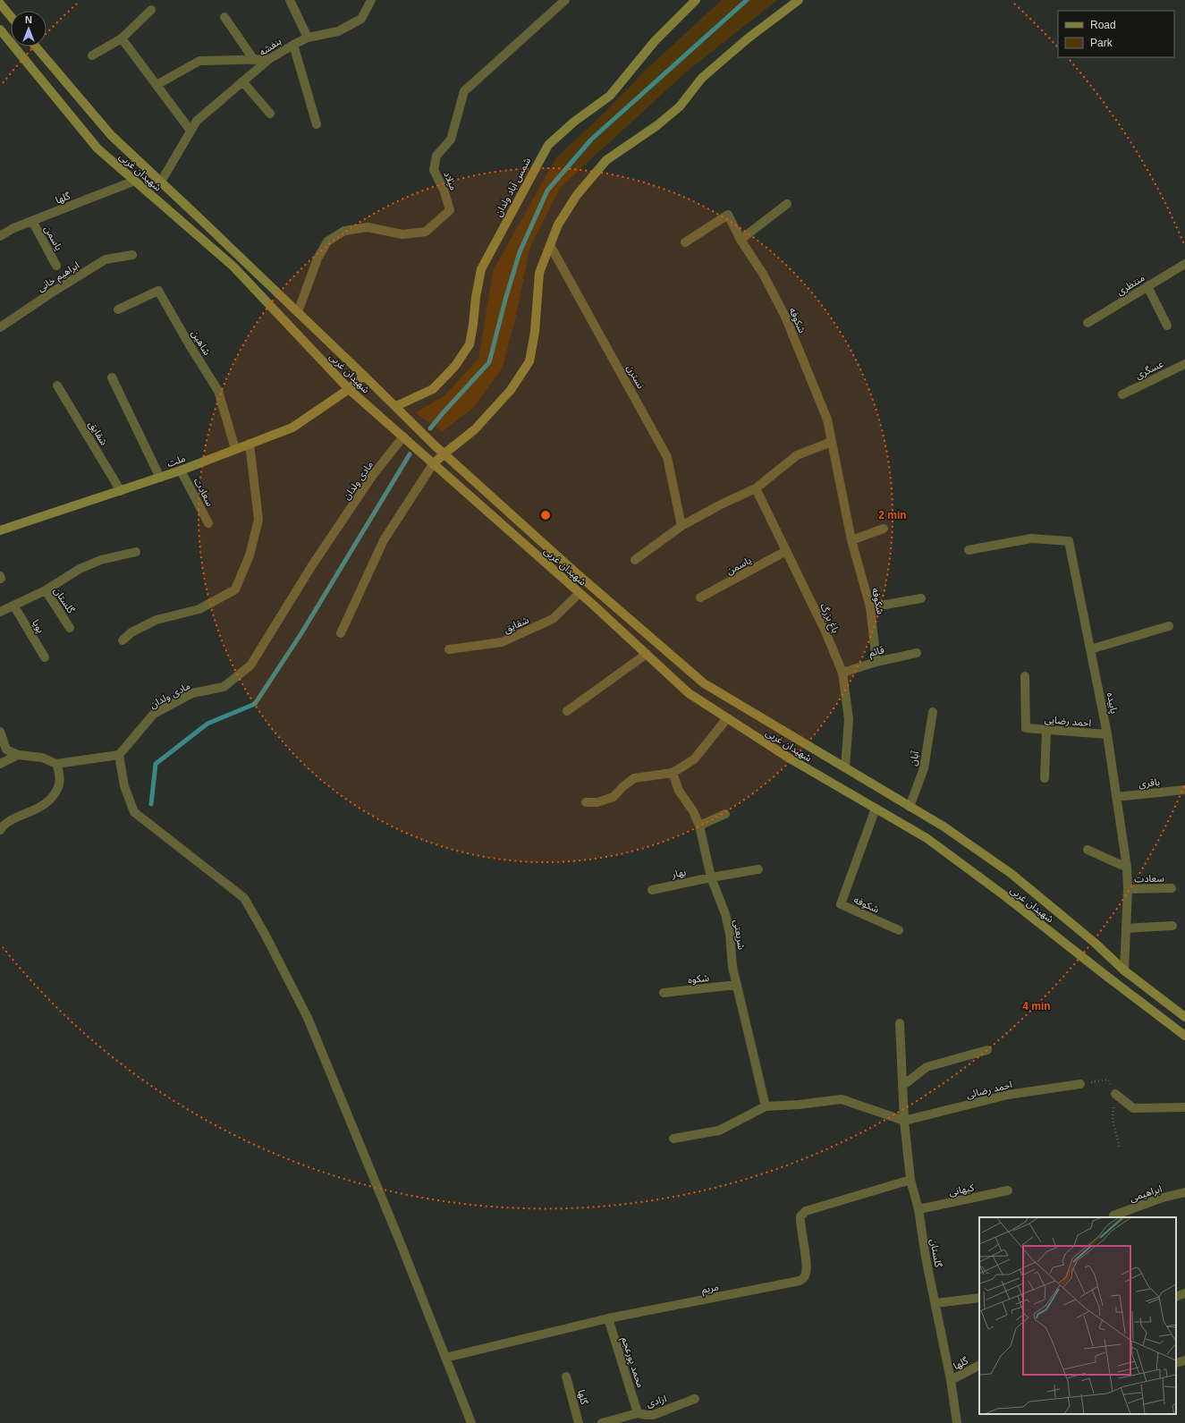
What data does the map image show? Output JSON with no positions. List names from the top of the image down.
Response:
{
  "streets": {
    "main road": ["شهیدان غربی", "شمس آباد ولدان", "ملت"],
    "street": [
      "بنفشه",
      "میلاد",
      "گلها",
      "یاسمن",
      "ابراهیم خانی",
      "منتظری",
      "شکوفه",
      "شاهین",
      "عسگری",
      "نسترن",
      "شقایق",
      "مادی ولدان",
      "سعادت",
      "گلستان",
      "باغ بزرگ",
      "پویا",
      "قائم",
      "پابیده",
      "احمد رضایی",
      "آبان",
      "باقری",
      "بهار",
      "شریعتی",
      "شکوه",
      "احمد رضائی",
      "کیهانی",
      "ابراهیمی",
      "مریم",
      "محمد پورعجم",
      "ازادی"
    ]
  },
  "crossings": [
    ["بنفشه", "شهیدان غربی"],
    ["شهیدان غربی", "میلاد"],
    ["شهیدان غربی", "شمس آباد ولدان"],
    ["شهیدان غربی", "گلها"],
    ["شهیدان غربی", "شکوفه"],
    ["شهیدان غربی", "شقایق"],
    ["شهیدان غربی", "ملت"],
    ["شهیدان غربی", "مادی ولدان"],
    ["شهیدان غربی", "باغ بزرگ"],
    ["شهیدان غربی", "پابیده"],
    ["شهیدان غربی", "آبان"],
    ["گلها", "یاسمن"],
    ["گلها", "گلستان"],
    ["یاسمن", "باغ بزرگ"],
    ["شکوفه", "قائم"],
    ["شاهین", "ملت"],
    ["شقایق", "ملت"],
    ["ملت", "سعادت"],
    ["سعادت", "پابیده"],
    ["گلستان", "پویا"],
    ["گلستان", "احمد رضائی"],
    ["گلستان", "کیهانی"],
    ["گلستان", "مریم"],
    ["باغ بزرگ", "قائم"],
    ["پابیده", "احمد رضایی"],
    ["پابیده", "باقری"],
    ["بهار", "شریعتی"],
    ["شریعتی", "شکوه"],
    ["مریم", "محمد پورعجم"],
    ["محمد پورعجم", "ازادی"]
  ],
  "legend": ["Road", "Park"],
  "north": "top",
  "rings": ["2 min", "4 min"]
}
